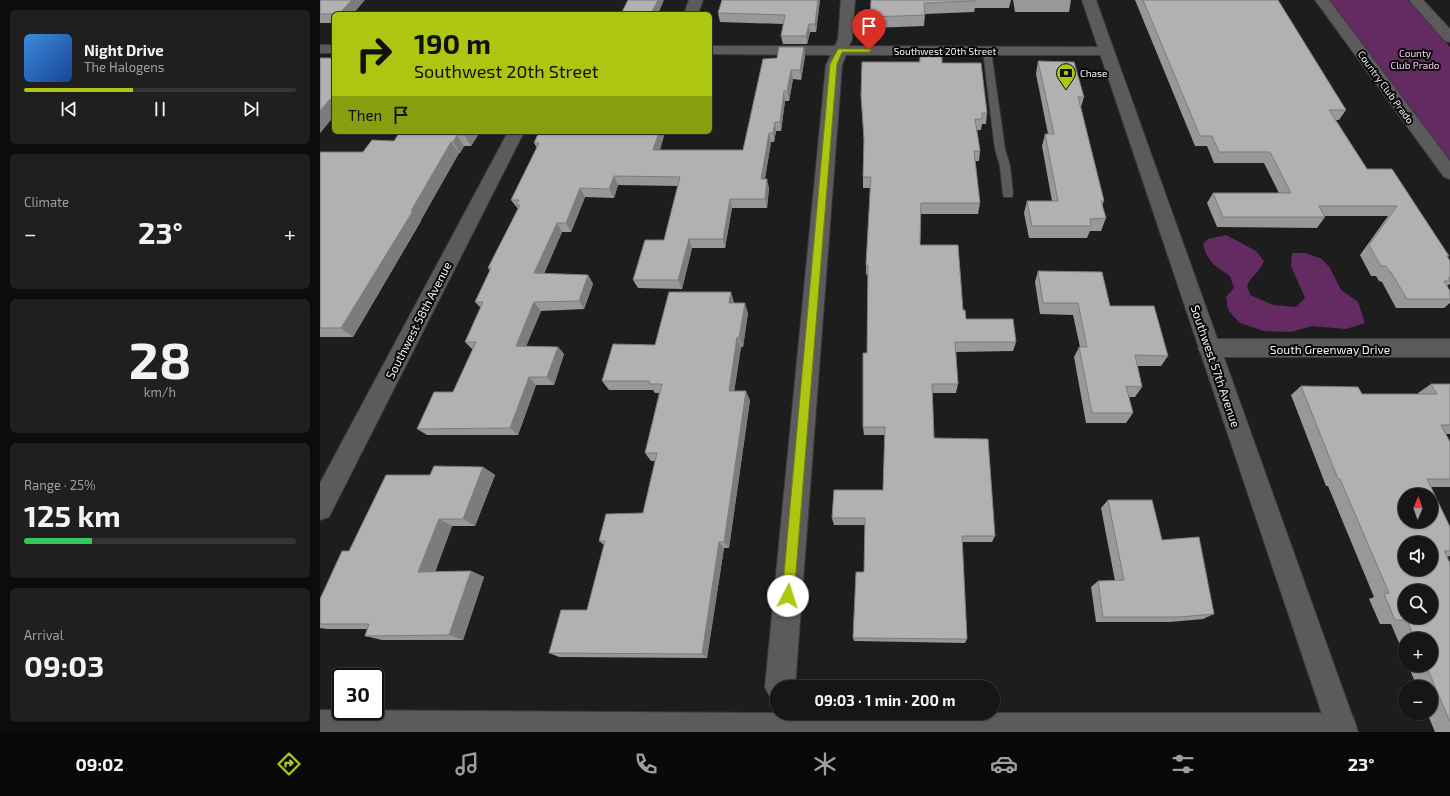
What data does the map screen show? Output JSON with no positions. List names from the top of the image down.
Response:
{
  "streets": {
    "street": [
      "Southwest 20th Street",
      "Country Club Prado",
      "Southwest 58th Avenue",
      "South Greenway Drive",
      "Southwest 57th Avenue"
    ]
  },
  "crossings": [
    ["Southwest 20th Street", "Southwest 57th Avenue"],
    ["South Greenway Drive", "Southwest 57th Avenue"]
  ],
  "parks": ["County Club Prado"],
  "places": {
    "bank": ["Chase"]
  },
  "north": "top",
  "page": {
    "turn": ["190 m", "Southwest 20th Street"],
    "song": ["Night Drive", "The Halogens"],
    "then": "Then",
    "tile": [
      "Climate",
      ["28", "km/h"],
      ["Range · 25%", "125 km"],
      ["Arrival", "09:03"]
    ],
    "heat": ["−", "23°", "+"],
    "map_buttons": ["+", "−"],
    "limit": "30",
    "trip": "09:03 · 1 min · 200 m",
    "tabs": ["09:02", "23°"]
  }
}
